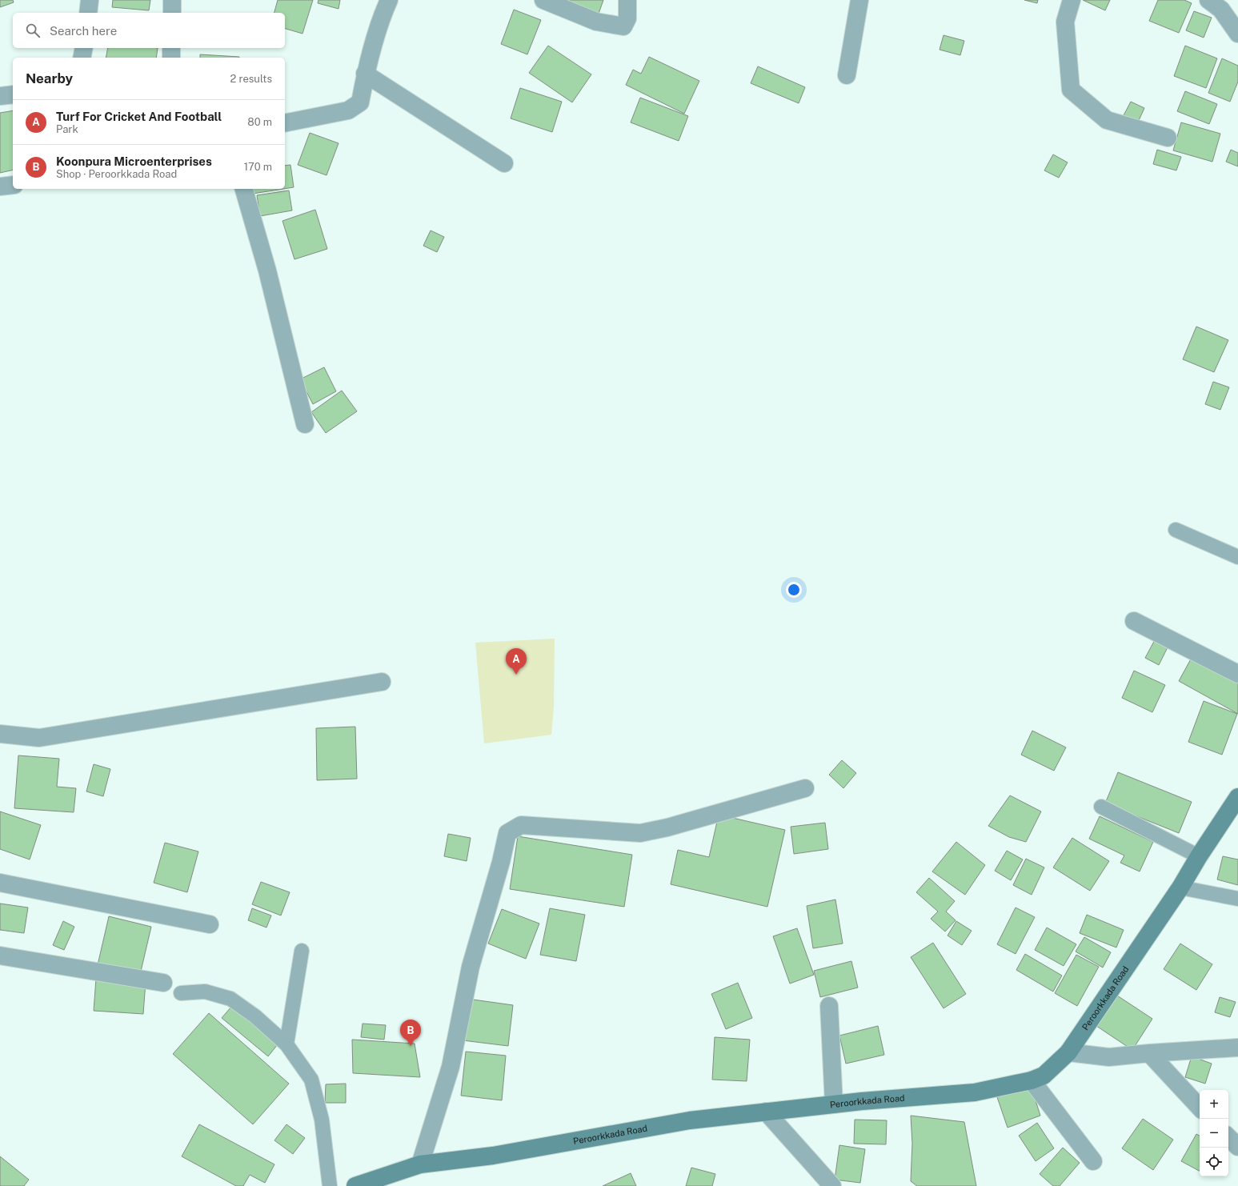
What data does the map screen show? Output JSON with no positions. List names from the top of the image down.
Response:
{
  "streets": {
    "main road": ["Peroorkkada Road"]
  },
  "page": {
    "search": "Search here",
    "heading": ["Nearby", "2 results"],
    "list": [
      {
        "mark": "A",
        "name": "Turf For Cricket And Football",
        "note": "Park",
        "value": "80 m"
      },
      {
        "mark": "B",
        "name": "Koonpura Microenterprises",
        "note": "Shop · Peroorkkada Road",
        "value": "170 m"
      }
    ],
    "pins": ["A", "B"],
    "map_buttons": ["+", "−"]
  }
}
